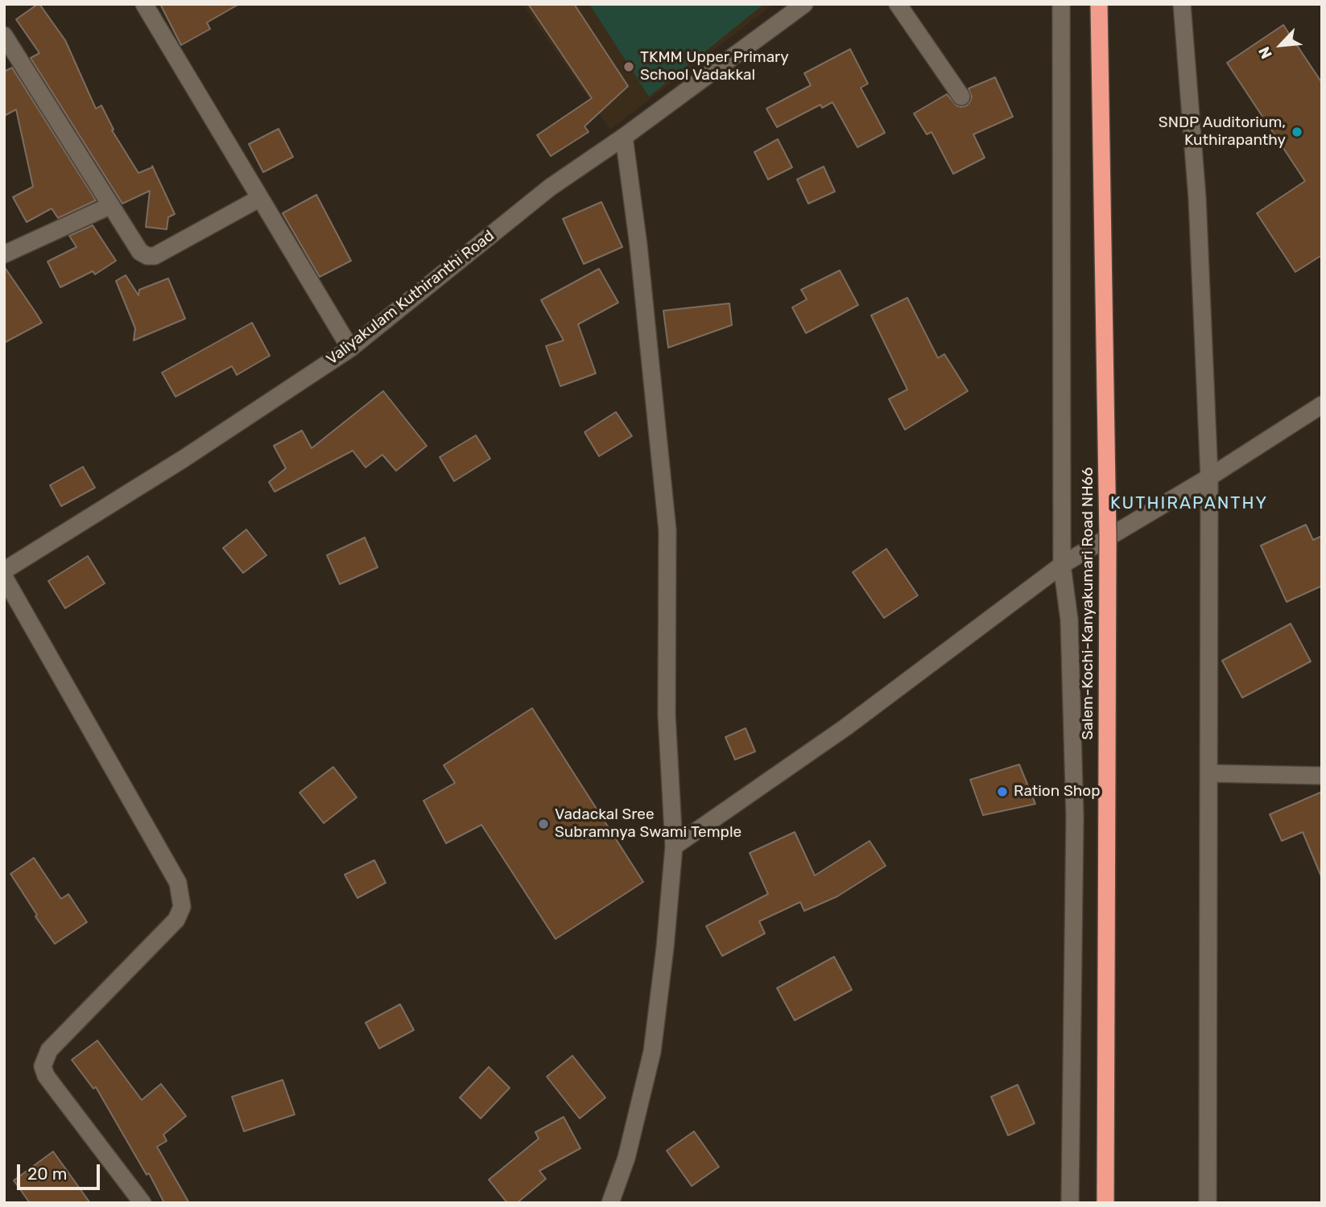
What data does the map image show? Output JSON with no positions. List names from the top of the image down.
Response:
{
  "streets": {
    "highway": ["Salem-Kochi-Kanyakumari Road NH66"],
    "street": ["Valiyakulam Kuthiranthi Road"]
  },
  "districts": ["KUTHIRAPANTHY"],
  "places": [
    "TKMM Upper Primary School Vadakkal",
    "SNDP Auditorium, Kuthirapanthy",
    "Ration Shop",
    "Vadackal Sree Subramnya Swami Temple"
  ],
  "scale_bar": "20 m",
  "north": "bottom left"
}
